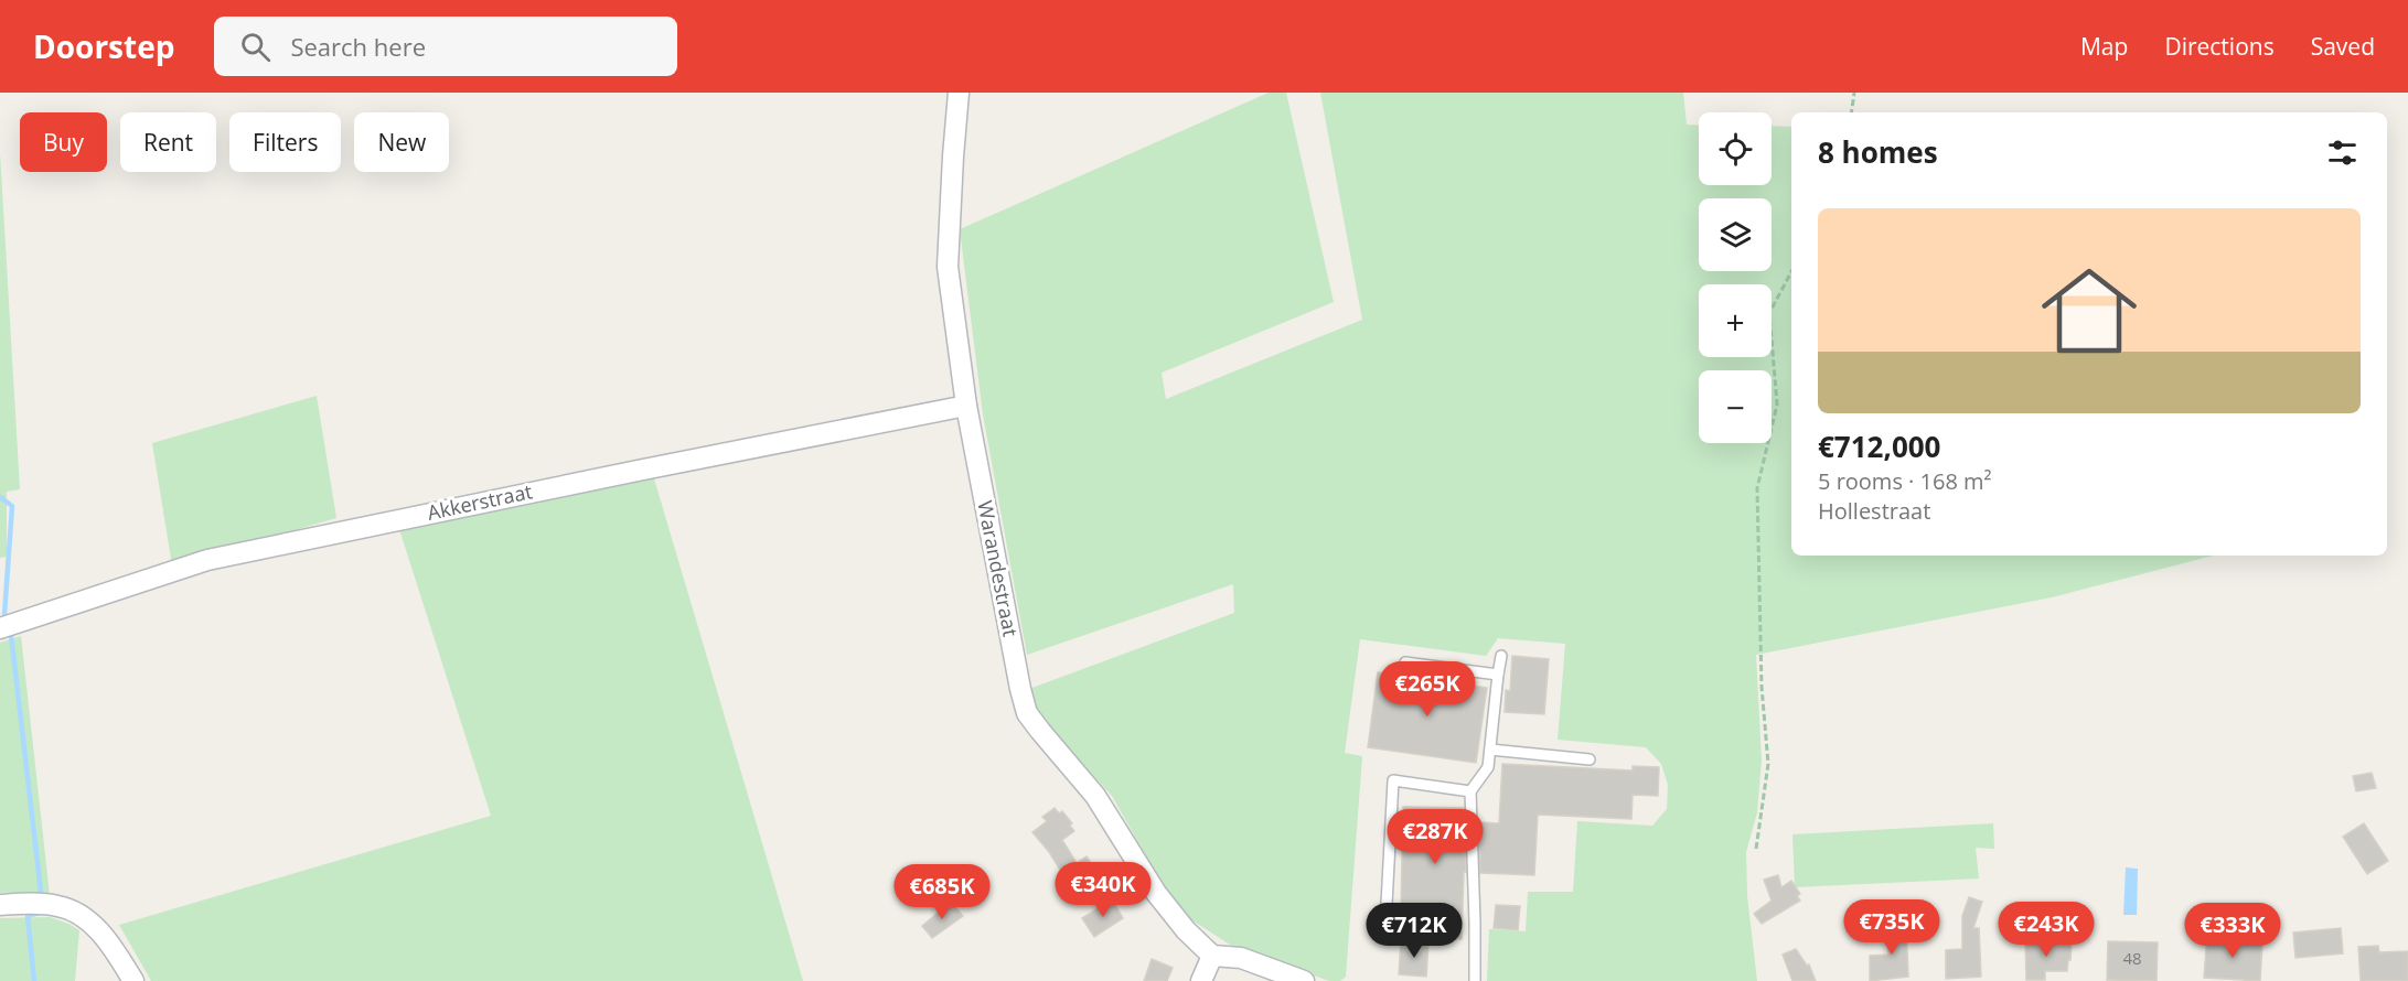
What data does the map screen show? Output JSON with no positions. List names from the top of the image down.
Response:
{
  "streets": {
    "street": ["Akkerstraat", "Warandestraat"]
  },
  "crossings": [
    ["Akkerstraat", "Warandestraat"]
  ],
  "house_numbers": ["48"],
  "page": {
    "header": "Doorstep",
    "search": "Search here",
    "nav": ["Map", "Directions", "Saved"],
    "map_buttons": ["+", "−"],
    "chip": [
      "Buy",
      "Rent",
      "Filters",
      "New"
    ],
    "heading": "8 homes",
    "list": [
      {
        "name": "€712,000",
        "note": "5 rooms · 168 m² · Hollestraat"
      }
    ],
    "price": [
      "€265K",
      "€287K",
      "€340K",
      "€685K",
      "€735K",
      "€243K",
      "€712K",
      "€333K"
    ]
  }
}
